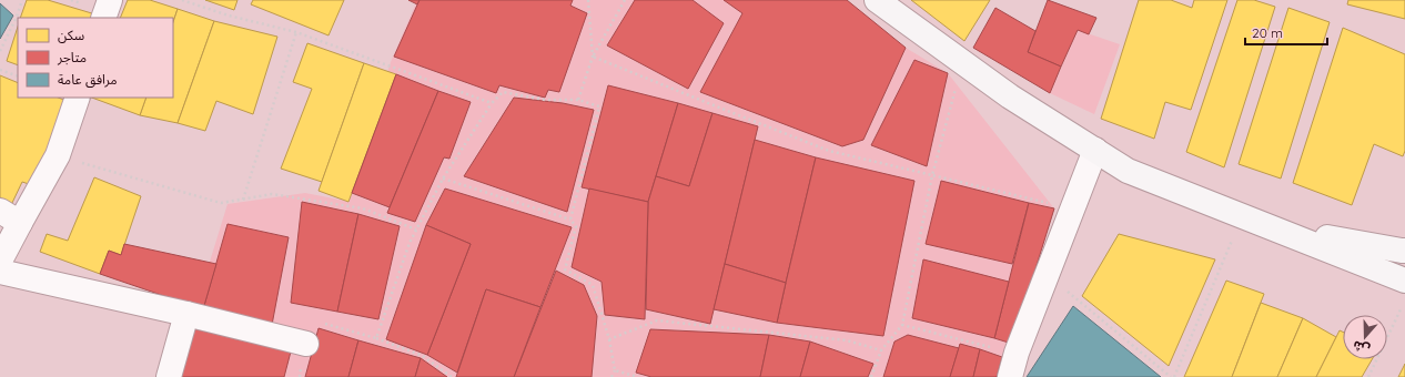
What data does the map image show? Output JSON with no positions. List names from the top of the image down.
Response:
{
  "legend": ["سكن", "متاجر", "مرافق عامة"],
  "scale_bar": "20 m",
  "north": "bottom"
}
